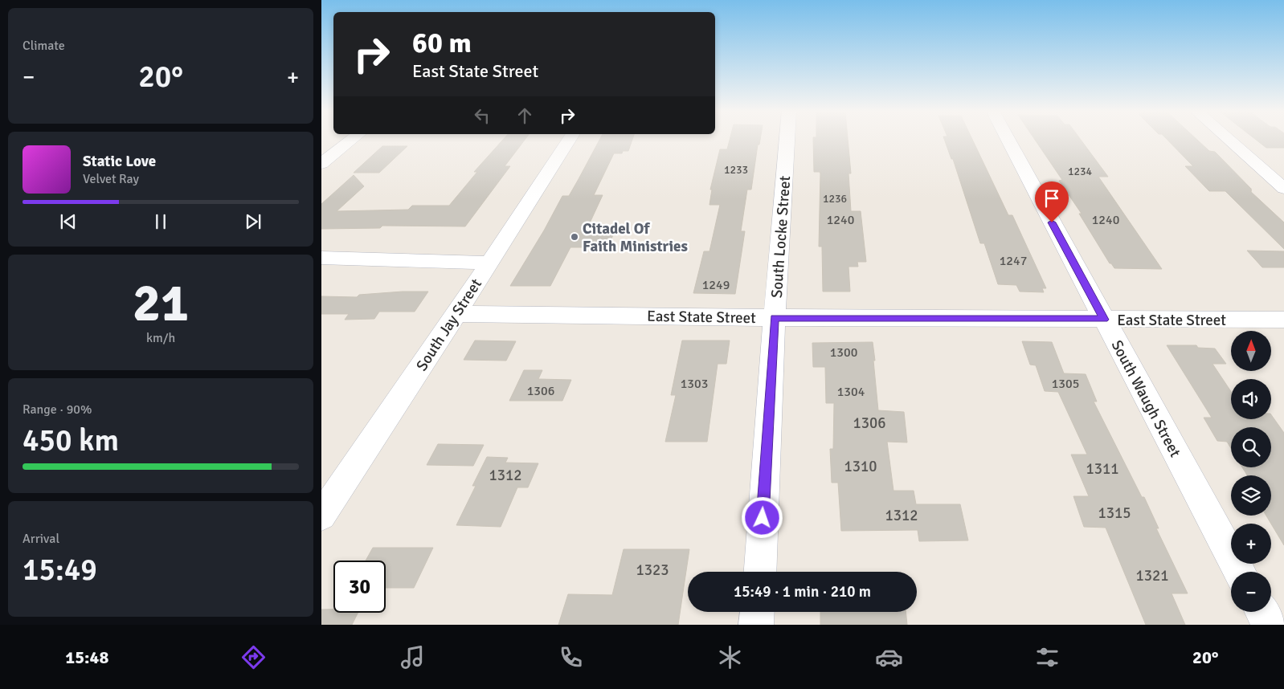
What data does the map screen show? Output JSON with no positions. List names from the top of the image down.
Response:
{
  "streets": {
    "street": [
      "South Locke Street",
      "East State Street",
      "South Jay Street",
      "South Waugh Street"
    ]
  },
  "crossings": [
    ["South Locke Street", "East State Street"],
    ["East State Street", "South Jay Street"],
    ["East State Street", "South Waugh Street"]
  ],
  "places": ["Citadel Of Faith Ministries"],
  "house_numbers": [
    "1233",
    "1234",
    "1236",
    "1240",
    "1240",
    "1247",
    "1249",
    "1300",
    "1303",
    "1305",
    "1306",
    "1304",
    "1306",
    "1310",
    "1311",
    "1312",
    "1315",
    "1312",
    "1323",
    "1321"
  ],
  "north": "top",
  "page": {
    "tile": [
      "Climate",
      ["21", "km/h"],
      ["Range · 90%", "450 km"],
      ["Arrival", "15:49"]
    ],
    "turn": ["60 m", "East State Street"],
    "heat": ["−", "20°", "+"],
    "song": ["Static Love", "Velvet Ray"],
    "map_buttons": ["+", "−"],
    "limit": "30",
    "trip": "15:49 · 1 min · 210 m",
    "tabs": ["15:48", "20°"]
  }
}
